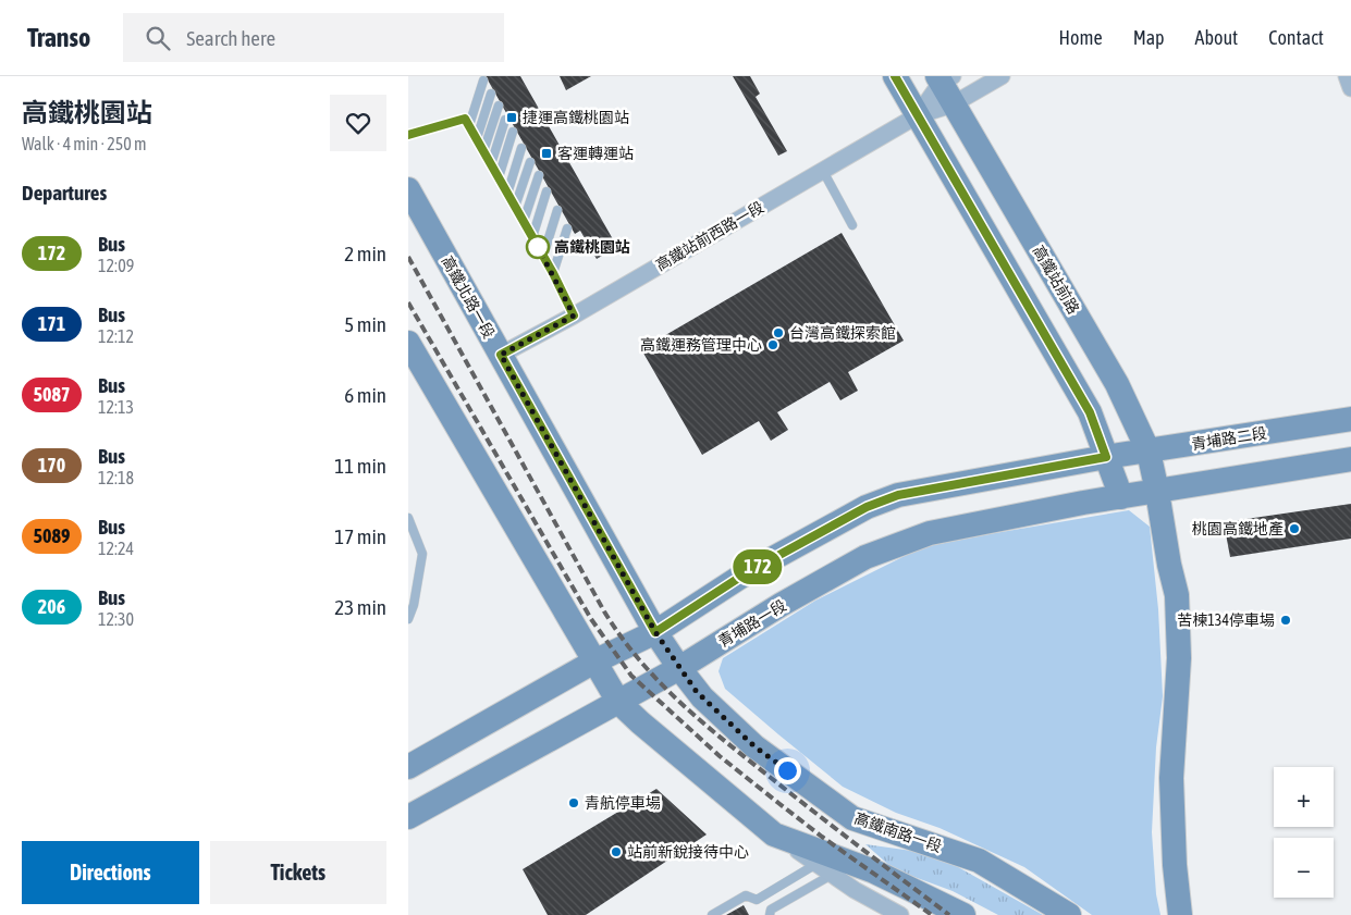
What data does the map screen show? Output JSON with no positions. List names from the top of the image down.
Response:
{
  "streets": {
    "street": [
      "高鐵站前西路一段",
      "高鐵站前路",
      "高鐵北路一段",
      "青埔路二段",
      "青埔路一段",
      "高鐵南路一段"
    ]
  },
  "crossings": [
    ["高鐵站前西路一段", "高鐵站前路"],
    ["高鐵站前西路一段", "高鐵北路一段"],
    ["高鐵站前路", "青埔路二段"],
    ["高鐵北路一段", "高鐵南路一段"],
    ["青埔路一段", "高鐵南路一段"]
  ],
  "places": {
    "transit": ["捷運高鐵桃園站", "客運轉運站"],
    "other": [
      "高鐵桃園站",
      "台灣高鐵探索館",
      "高鐵運務管理中心",
      "桃園高鐵地產",
      "苦楝134停車場",
      "青航停車場",
      "站前新銳接待中心"
    ]
  },
  "lines": ["bus line 172"],
  "page": {
    "header": "Transo",
    "search": "Search here",
    "nav": [
      "Home",
      "Map",
      "About",
      "Contact"
    ],
    "heading": [
      ["高鐵桃園站", "Walk · 4 min · 250 m"],
      "Departures"
    ],
    "on_map": "172",
    "list": [
      {
        "mark": "172",
        "name": "Bus",
        "note": "12:09",
        "value": "2 min"
      },
      {
        "mark": "171",
        "name": "Bus",
        "note": "12:12",
        "value": "5 min"
      },
      {
        "mark": "5087",
        "name": "Bus",
        "note": "12:13",
        "value": "6 min"
      },
      {
        "mark": "170",
        "name": "Bus",
        "note": "12:18",
        "value": "11 min"
      },
      {
        "mark": "5089",
        "name": "Bus",
        "note": "12:24",
        "value": "17 min"
      },
      {
        "mark": "206",
        "name": "Bus",
        "note": "12:30",
        "value": "23 min"
      }
    ],
    "map_buttons": ["+", "−"],
    "buttons": ["Directions", "Tickets"]
  }
}
